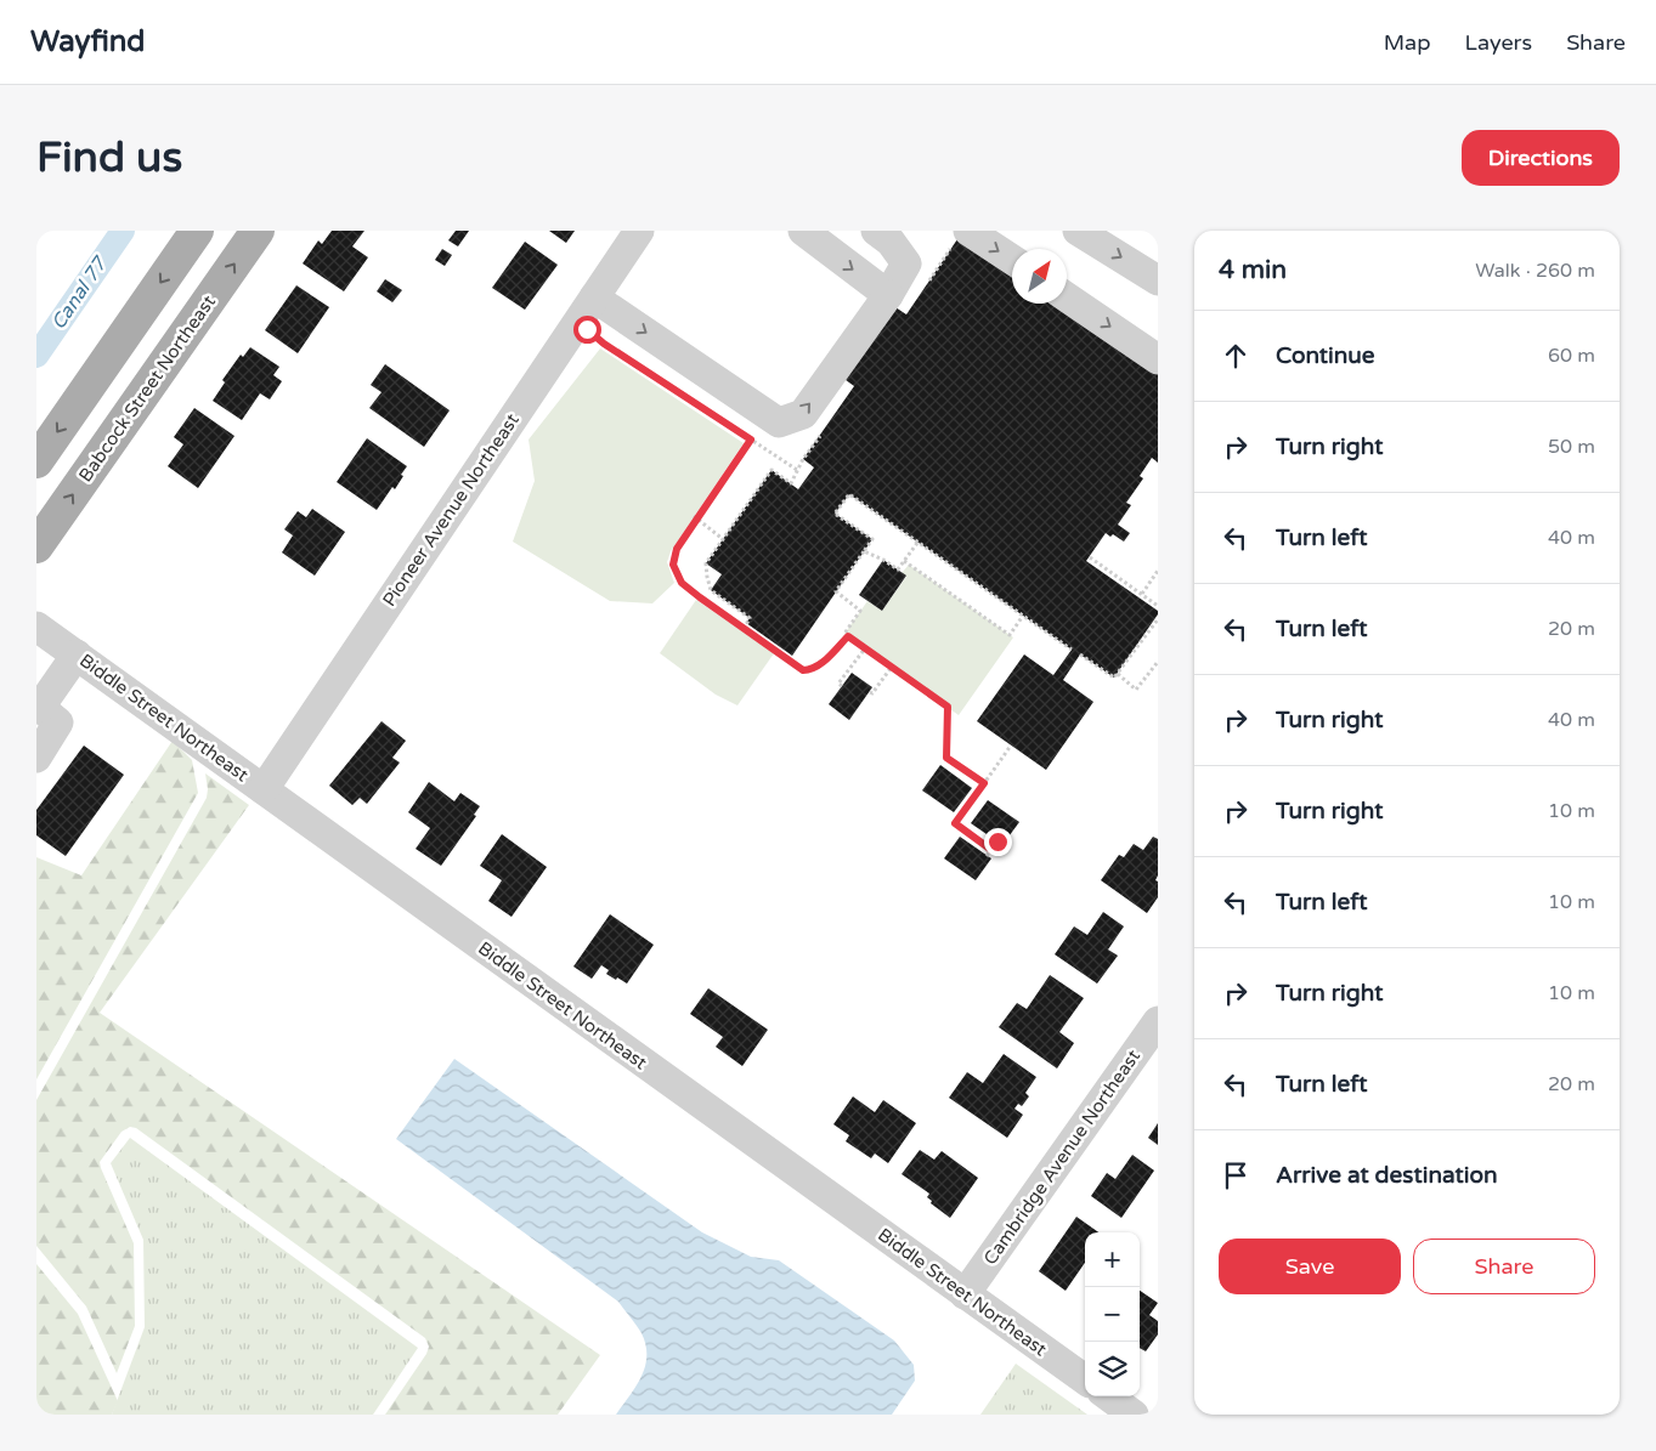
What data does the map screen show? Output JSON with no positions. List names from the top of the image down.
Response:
{
  "streets": {
    "main road": ["Babcock Street Northeast"],
    "street": ["Pioneer Avenue Northeast", "Biddle Street Northeast", "Cambridge Avenue Northeast"]
  },
  "crossings": [
    ["Pioneer Avenue Northeast", "Biddle Street Northeast"],
    ["Biddle Street Northeast", "Cambridge Avenue Northeast"]
  ],
  "water": ["Canal 77"],
  "north": "top right",
  "page": {
    "header": "Wayfind",
    "nav": ["Map", "Layers", "Share"],
    "buttons": [
      "Directions",
      ["Save", "Share"]
    ],
    "title": "Find us",
    "heading": ["4 min", "Walk · 260 m"],
    "list": [
      ["Continue", "60 m"],
      ["Turn right", "50 m"],
      ["Turn left", "40 m"],
      ["Turn left", "20 m"],
      ["Turn right", "40 m"],
      ["Turn right", "10 m"],
      ["Turn left", "10 m"],
      ["Turn right", "10 m"],
      ["Turn left", "20 m"],
      "Arrive at destination"
    ],
    "map_buttons": ["+", "−"]
  }
}
